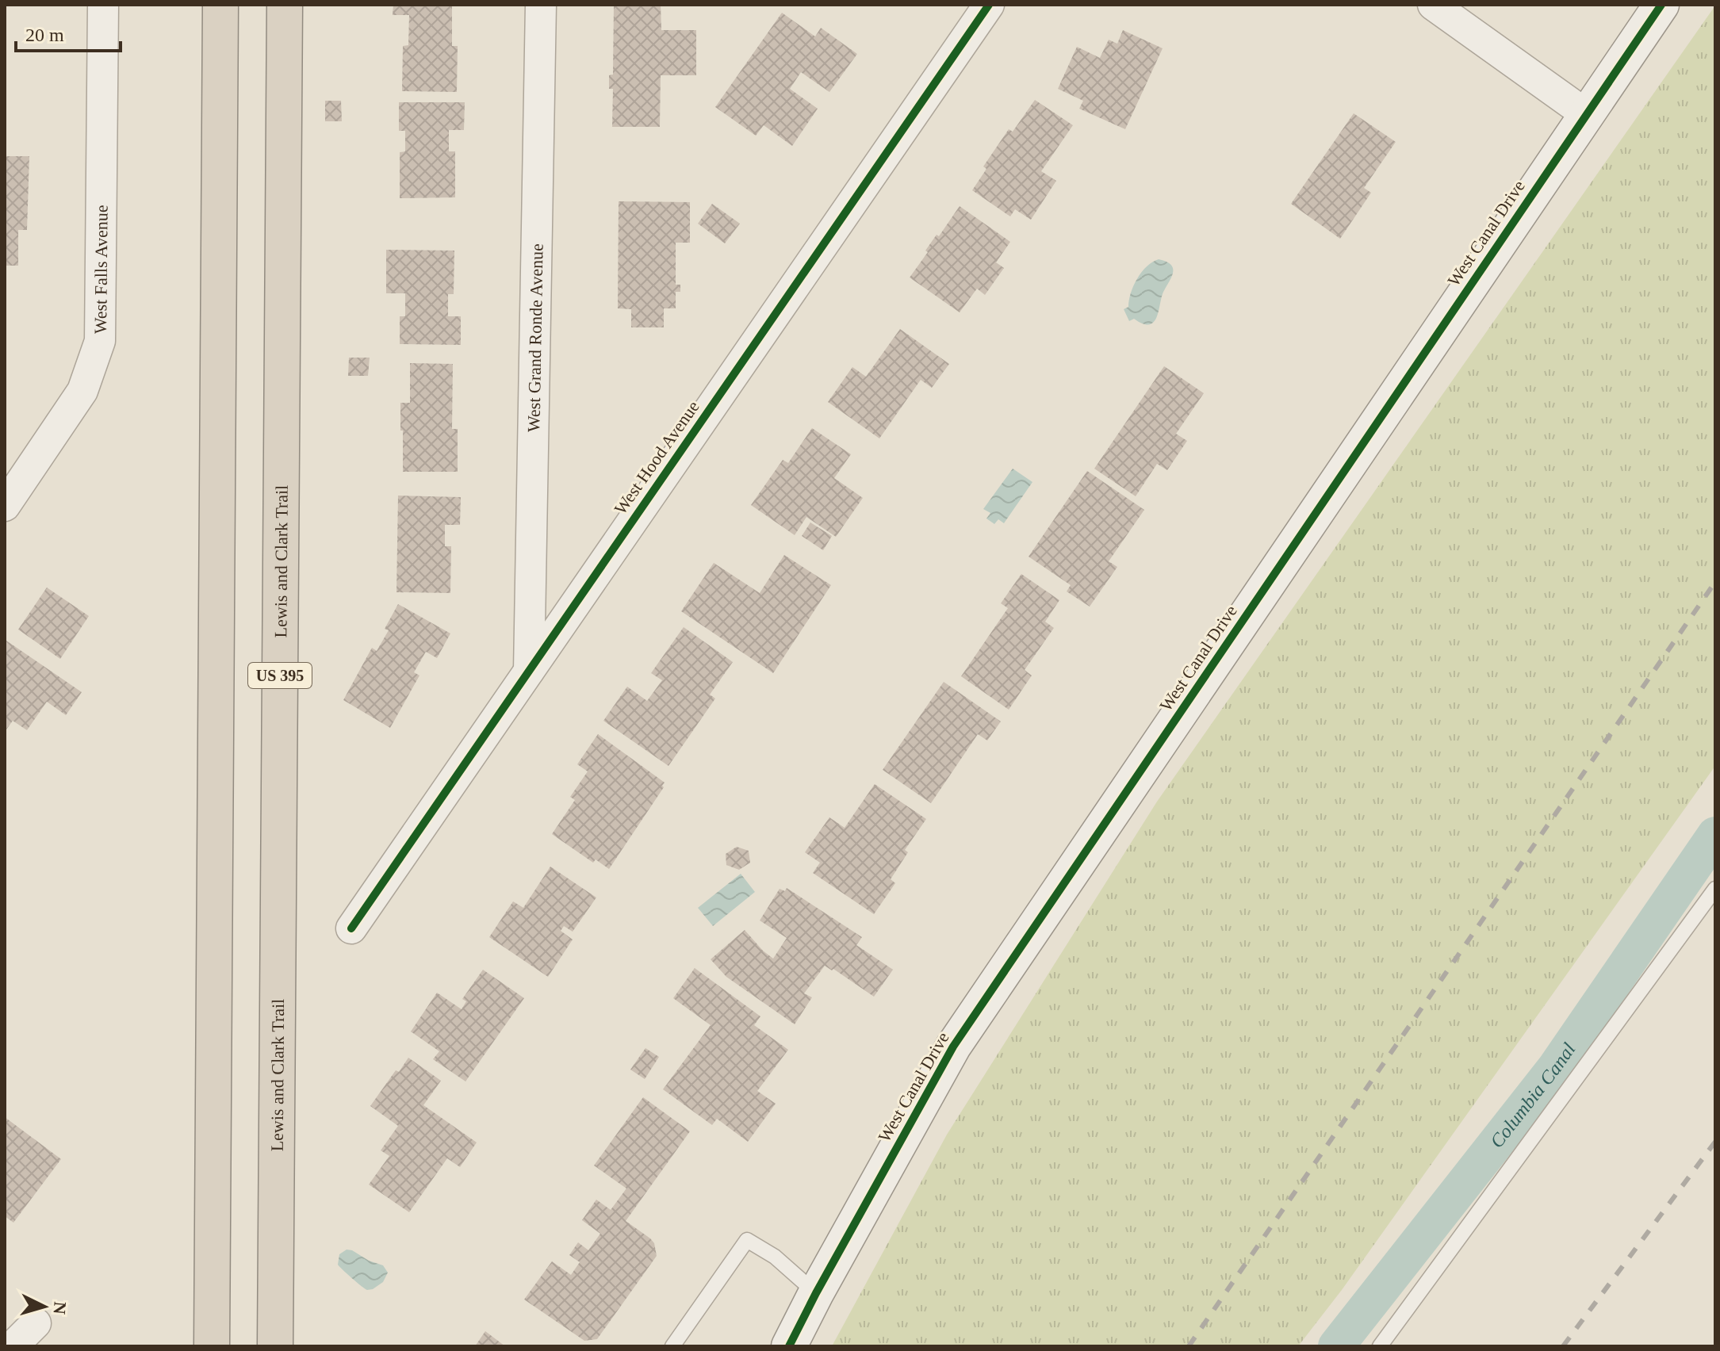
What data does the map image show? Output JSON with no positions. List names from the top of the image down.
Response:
{
  "streets": {
    "highway": ["Lewis and Clark Trail", "US 395"],
    "street": [
      "West Canal Drive",
      "West Falls Avenue",
      "West Grand Ronde Avenue",
      "West Hood Avenue"
    ]
  },
  "crossings": [
    ["West Grand Ronde Avenue", "West Hood Avenue"]
  ],
  "water": ["Columbia Canal"],
  "scale_bar": "20 m",
  "north": "right"
}
